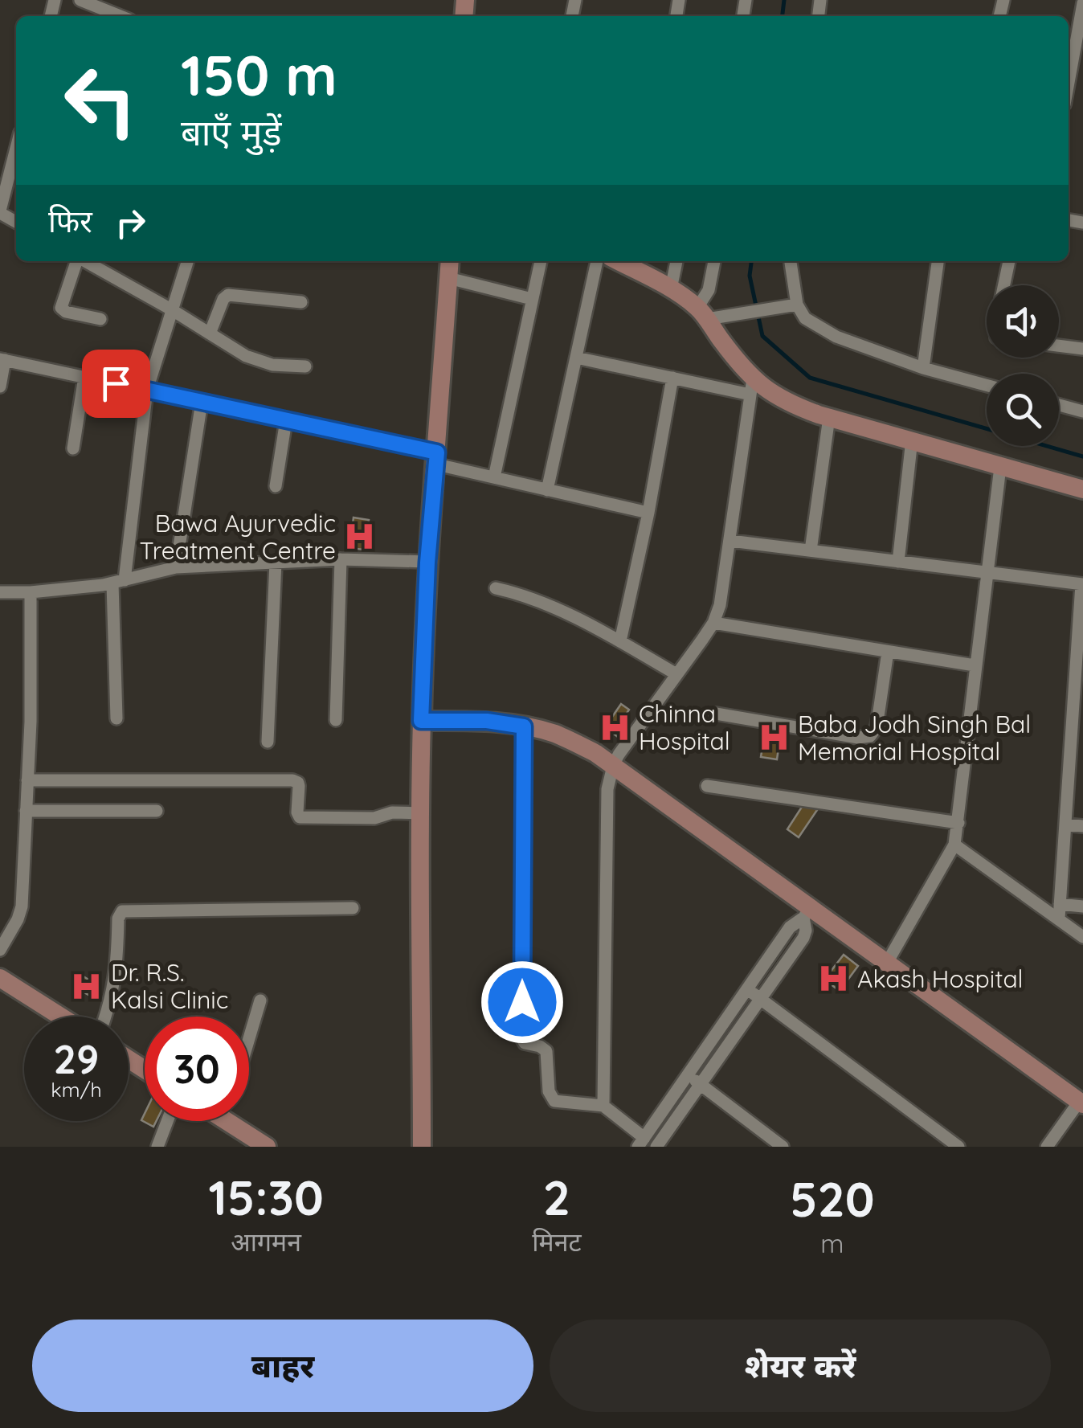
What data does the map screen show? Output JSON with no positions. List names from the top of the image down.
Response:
{
  "places": {
    "hospital": [
      "Bawa Ayurvedic Treatment Centre",
      "Chinna Hospital",
      "Baba Jodh Singh Bal Memorial Hospital",
      "Akash Hospital",
      "Dr. R.S. Kalsi Clinic"
    ]
  },
  "page": {
    "turn": ["150 m", "बाएँ मुड़ें"],
    "then": "फिर",
    "speed": "29 km/h",
    "limit": "30",
    "eta": [
      "15:30",
      "आगमन",
      "2",
      "मिनट",
      "520",
      "m"
    ],
    "buttons": ["बाहर", "शेयर करें"]
  }
}
